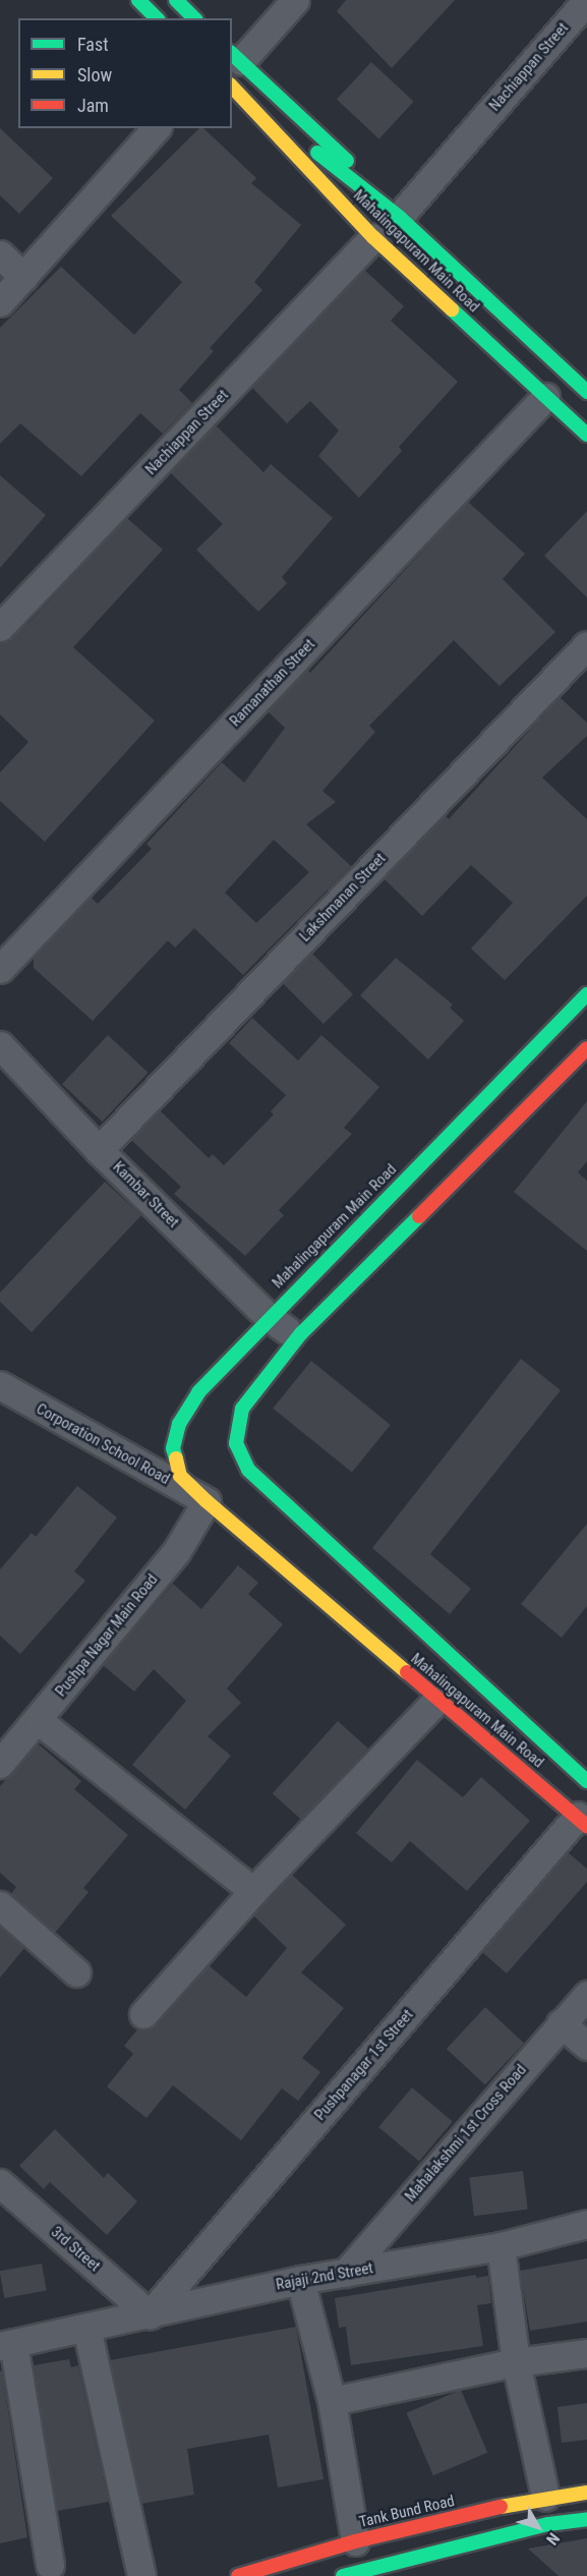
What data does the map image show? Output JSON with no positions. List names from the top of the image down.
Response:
{
  "streets": {
    "main road": ["Mahalingapuram Main Road", "Tank Bund Road"],
    "street": [
      "Nachiappan Street",
      "Ramanathan Street",
      "Lakshmanan Street",
      "Kambar Street",
      "Corporation School Road",
      "Pushpa Nagar Main Road",
      "Pushpanagar 1st Street",
      "Mahalakshmi 1st Cross Road",
      "3rd Street",
      "Rajaji 2nd Street"
    ]
  },
  "crossings": [
    ["Nachiappan Street", "Mahalingapuram Main Road"],
    ["Mahalingapuram Main Road", "Ramanathan Street"],
    ["Mahalingapuram Main Road", "Kambar Street"],
    ["Mahalingapuram Main Road", "Corporation School Road"],
    ["Mahalingapuram Main Road", "Pushpa Nagar Main Road"],
    ["Mahalingapuram Main Road", "Pushpanagar 1st Street"],
    ["Lakshmanan Street", "Kambar Street"],
    ["Corporation School Road", "Pushpa Nagar Main Road"],
    ["Pushpanagar 1st Street", "3rd Street"],
    ["Pushpanagar 1st Street", "Rajaji 2nd Street"],
    ["Mahalakshmi 1st Cross Road", "Rajaji 2nd Street"],
    ["3rd Street", "Rajaji 2nd Street"]
  ],
  "legend": ["Fast", "Slow", "Jam"],
  "north": "bottom right"
}
